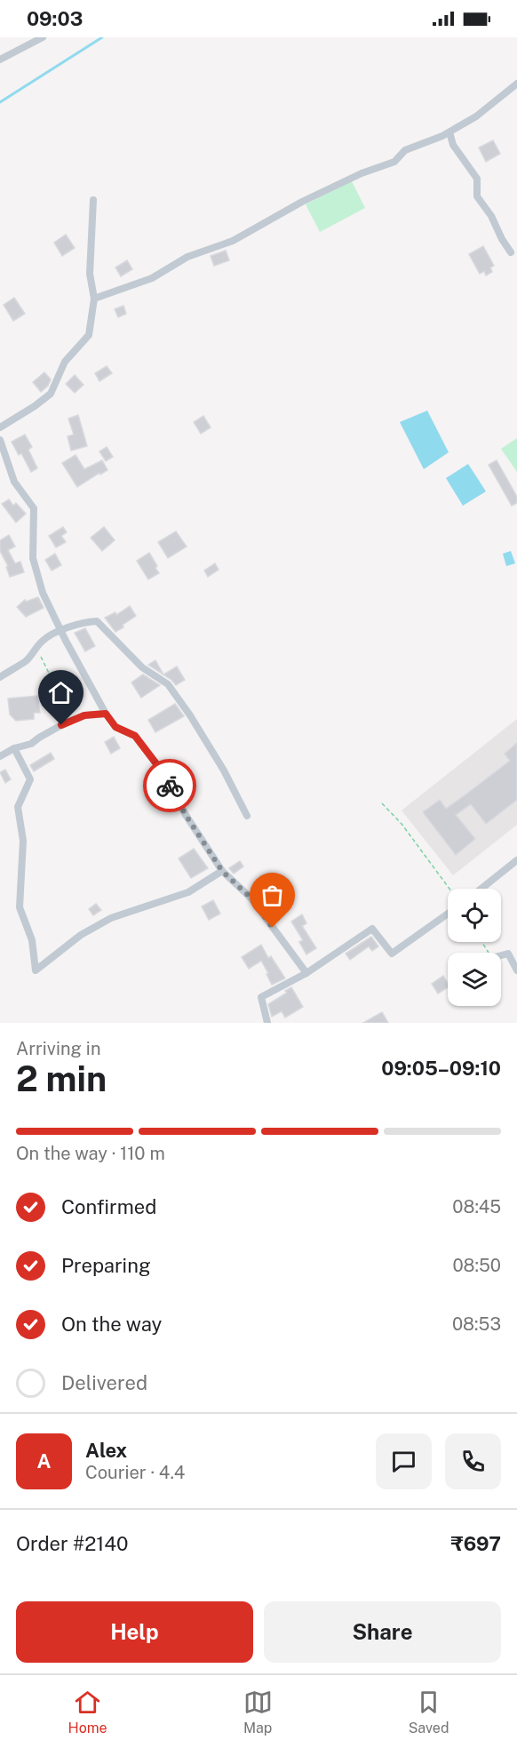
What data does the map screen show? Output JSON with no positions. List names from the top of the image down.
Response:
{
  "page": {
    "status": "09:03",
    "heading": ["2 min", "Arriving in", "09:05–09:10"],
    "panel": [
      "Alex",
      "Courier · 4.4",
      "Order #2140",
      "₹697"
    ],
    "bar": "On the way · 110 m",
    "list": [
      ["Confirmed", "08:45"],
      ["Preparing", "08:50"],
      ["On the way", "08:53"],
      "Delivered"
    ],
    "round": "A",
    "buttons": ["Help", "Share"],
    "tabs": ["Home", "Map", "Saved"]
  }
}
